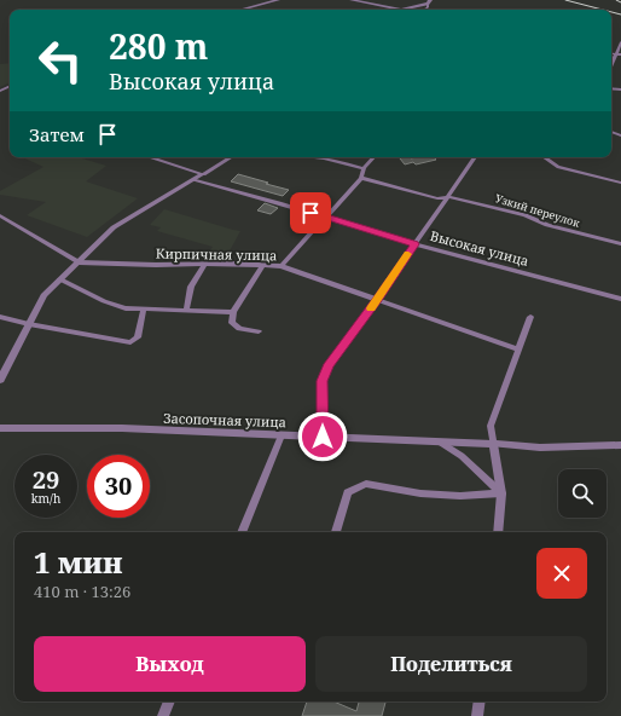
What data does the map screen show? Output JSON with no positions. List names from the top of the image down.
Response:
{
  "streets": {
    "street": [
      "Узкий переулок",
      "Высокая улица",
      "Кирпичная улица",
      "Засопочная улица"
    ]
  },
  "page": {
    "turn": ["280 m", "Высокая улица"],
    "then": "Затем",
    "speed": "29 km/h",
    "limit": "30",
    "heading": ["1 мин", "410 m · 13:26"],
    "buttons": ["Выход", "Поделиться"]
  }
}
